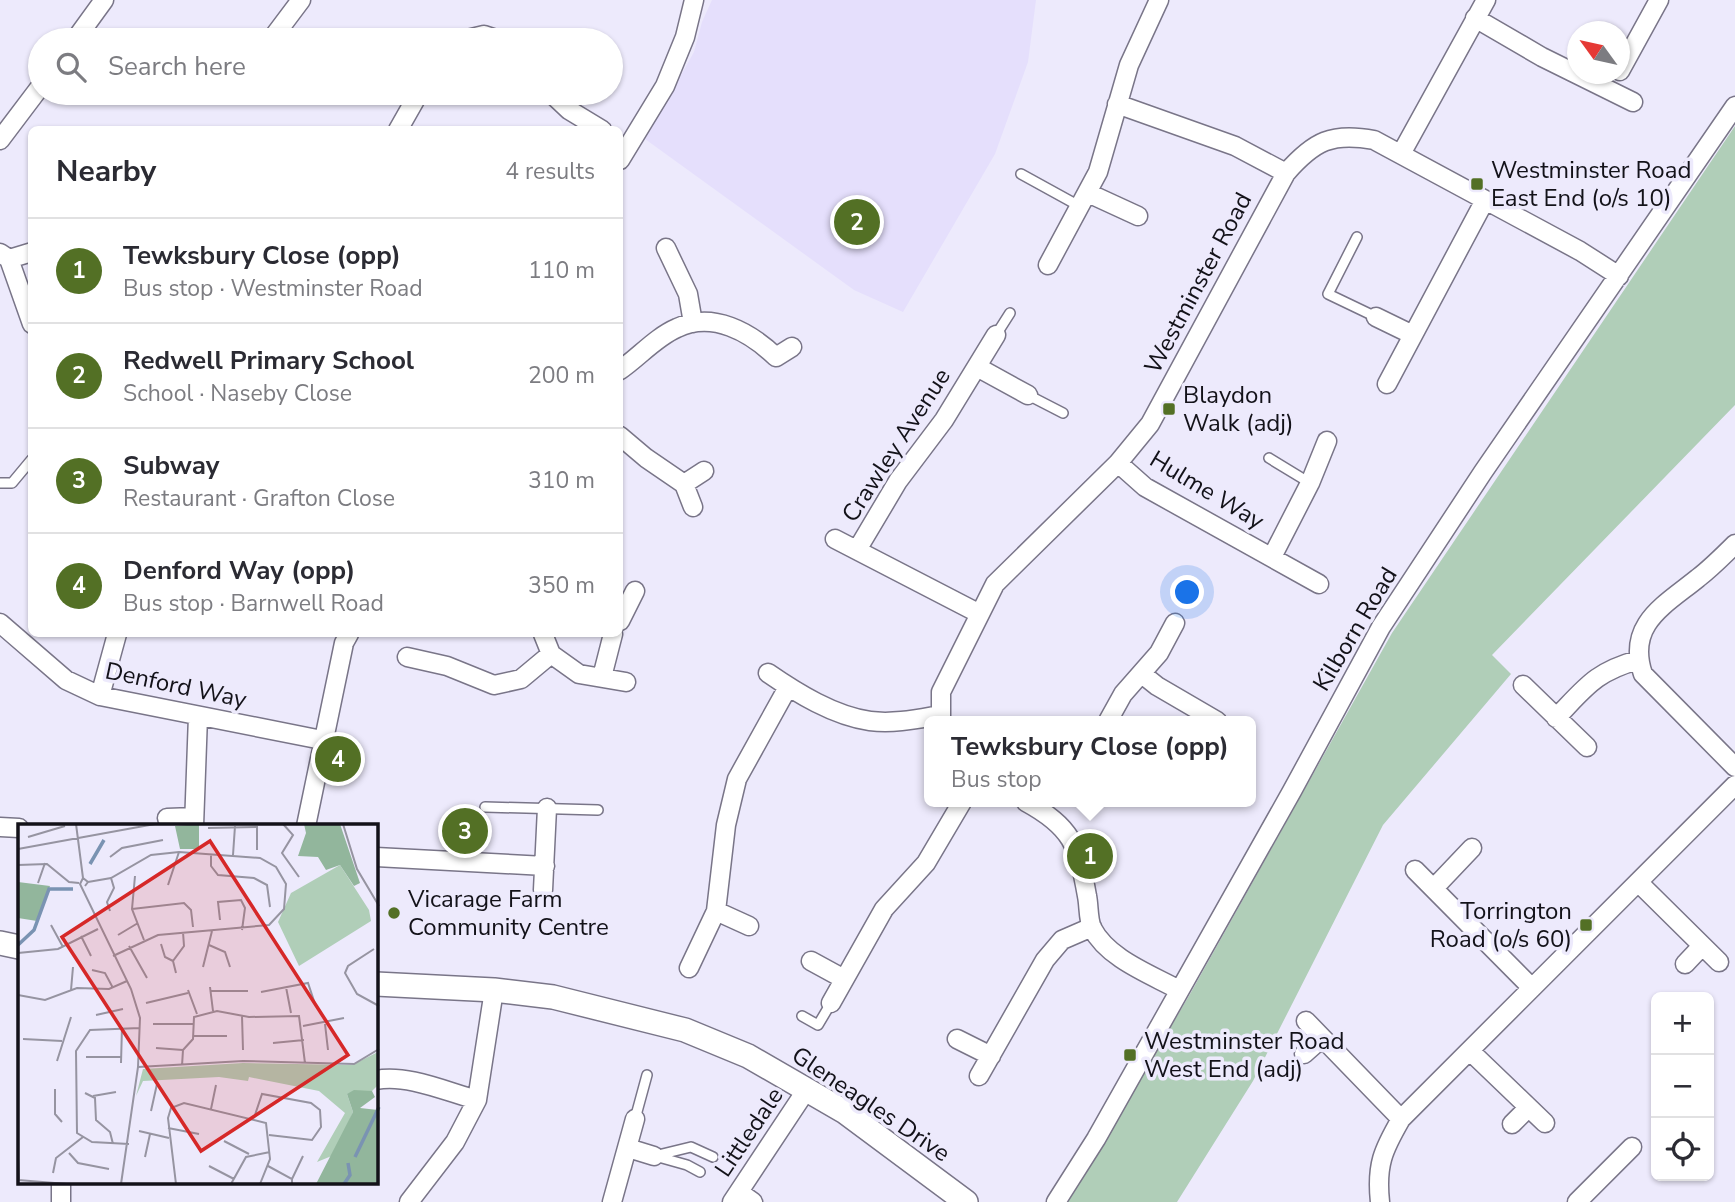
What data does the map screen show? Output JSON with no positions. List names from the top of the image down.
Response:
{
  "streets": {
    "street": [
      "Westminster Road",
      "Crawley Avenue",
      "Hulme Way",
      "Kilborn Road",
      "Denford Way",
      "Gleneagles Drive",
      "Littledale"
    ]
  },
  "crossings": [
    ["Westminster Road", "Crawley Avenue"],
    ["Westminster Road", "Hulme Way"],
    ["Westminster Road", "Kilborn Road"],
    ["Gleneagles Drive", "Littledale"]
  ],
  "places": {
    "transit": [
      "Westminster Road East End (o/s 10)",
      "Blaydon Walk (adj)",
      "Torrington Road (o/s 60)",
      "Westminster Road West End (adj)"
    ],
    "other": ["Vicarage Farm Community Centre"]
  },
  "north": "top left",
  "page": {
    "search": "Search here",
    "heading": ["Nearby", "4 results"],
    "pins": [
      "2",
      "4",
      "3",
      "1"
    ],
    "list": [
      {
        "mark": "1",
        "name": "Tewksbury Close (opp)",
        "note": "Bus stop · Westminster Road",
        "value": "110 m"
      },
      {
        "mark": "2",
        "name": "Redwell Primary School",
        "note": "School · Naseby Close",
        "value": "200 m"
      },
      {
        "mark": "3",
        "name": "Subway",
        "note": "Restaurant · Grafton Close",
        "value": "310 m"
      },
      {
        "mark": "4",
        "name": "Denford Way (opp)",
        "note": "Bus stop · Barnwell Road",
        "value": "350 m"
      }
    ],
    "popup": ["Tewksbury Close (opp)", "Bus stop"],
    "map_buttons": ["+", "−"]
  }
}
